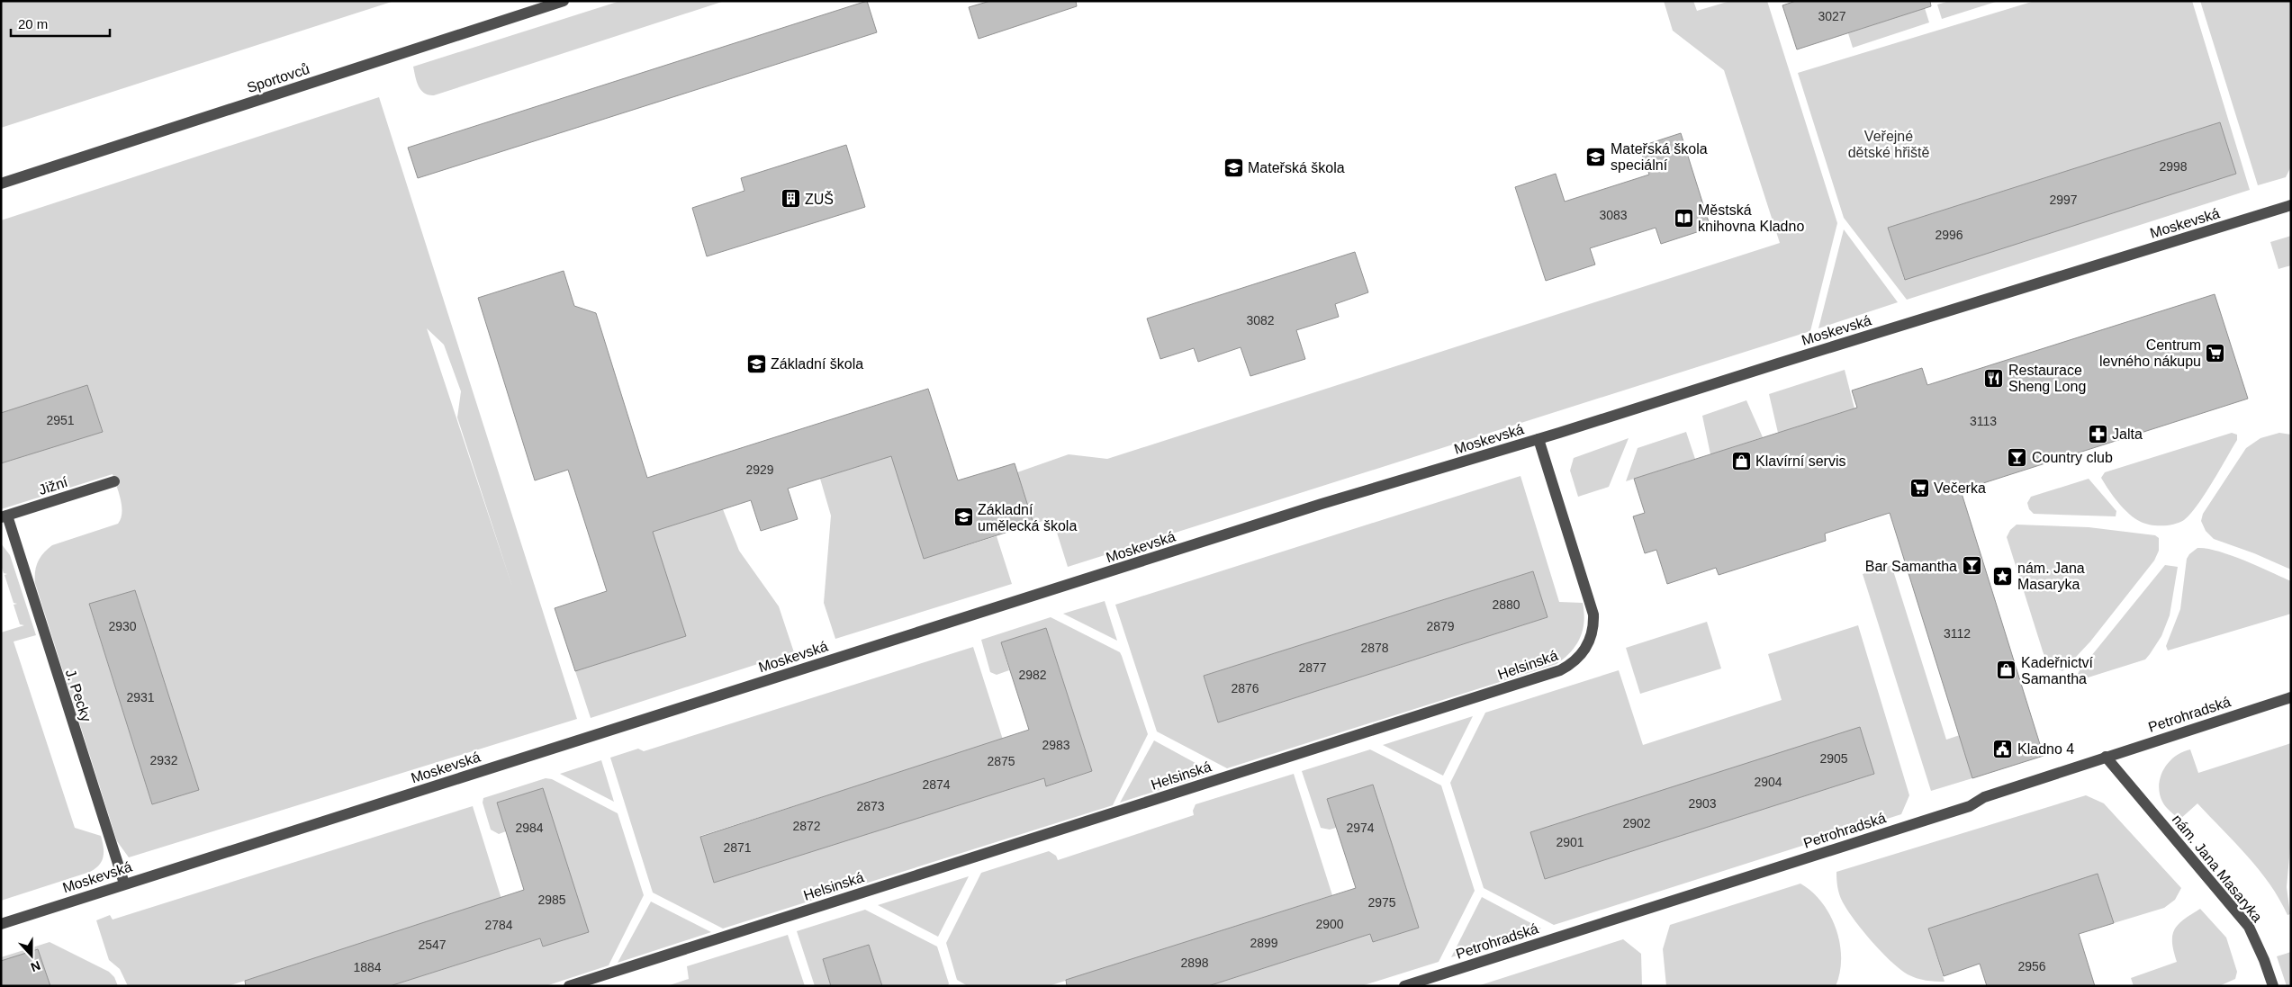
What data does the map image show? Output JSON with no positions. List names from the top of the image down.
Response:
{
  "streets": {
    "street": [
      "Sportovců",
      "Moskevská",
      "Jižní",
      "Helsinská",
      "J. Pecky",
      "Petrohradská",
      "nám. Jana Masaryka"
    ]
  },
  "crossings": [
    ["Moskevská", "Helsinská"],
    ["Moskevská", "J. Pecky"],
    ["Jižní", "J. Pecky"],
    ["Petrohradská", "nám. Jana Masaryka"]
  ],
  "parks": ["Veřejné dětské hřiště"],
  "places": {
    "school or university": [
      "Mateřská škola speciální",
      "Mateřská škola",
      "Základní škola",
      "Základní umělecká škola"
    ],
    "building": ["ZUŠ"],
    "library": ["Městská knihovna Kladno"],
    "supermarket": ["Centrum levného nákupu", "Večerka"],
    "restaurant": ["Restaurace Sheng Long"],
    "pharmacy": ["Jalta"],
    "bar": ["Country club", "Bar Samantha"],
    "shop": ["Klavírní servis", "Kadeřnictví Samantha"],
    "place": ["nám. Jana Masaryka"],
    "public building": ["Kladno 4"]
  },
  "house_numbers": [
    "3027",
    "2998",
    "2997",
    "3083",
    "2996",
    "3082",
    "2951",
    "3113",
    "2929",
    "2880",
    "2930",
    "2879",
    "3112",
    "2878",
    "2877",
    "2982",
    "2876",
    "2931",
    "2983",
    "2905",
    "2932",
    "2875",
    "2904",
    "2874",
    "2903",
    "2873",
    "2902",
    "2872",
    "2984",
    "2974",
    "2901",
    "2871",
    "2985",
    "2975",
    "2900",
    "2784",
    "2899",
    "2547",
    "2898",
    "2956",
    "1884"
  ],
  "scale_bar": "20 m",
  "north": "bottom"
}
